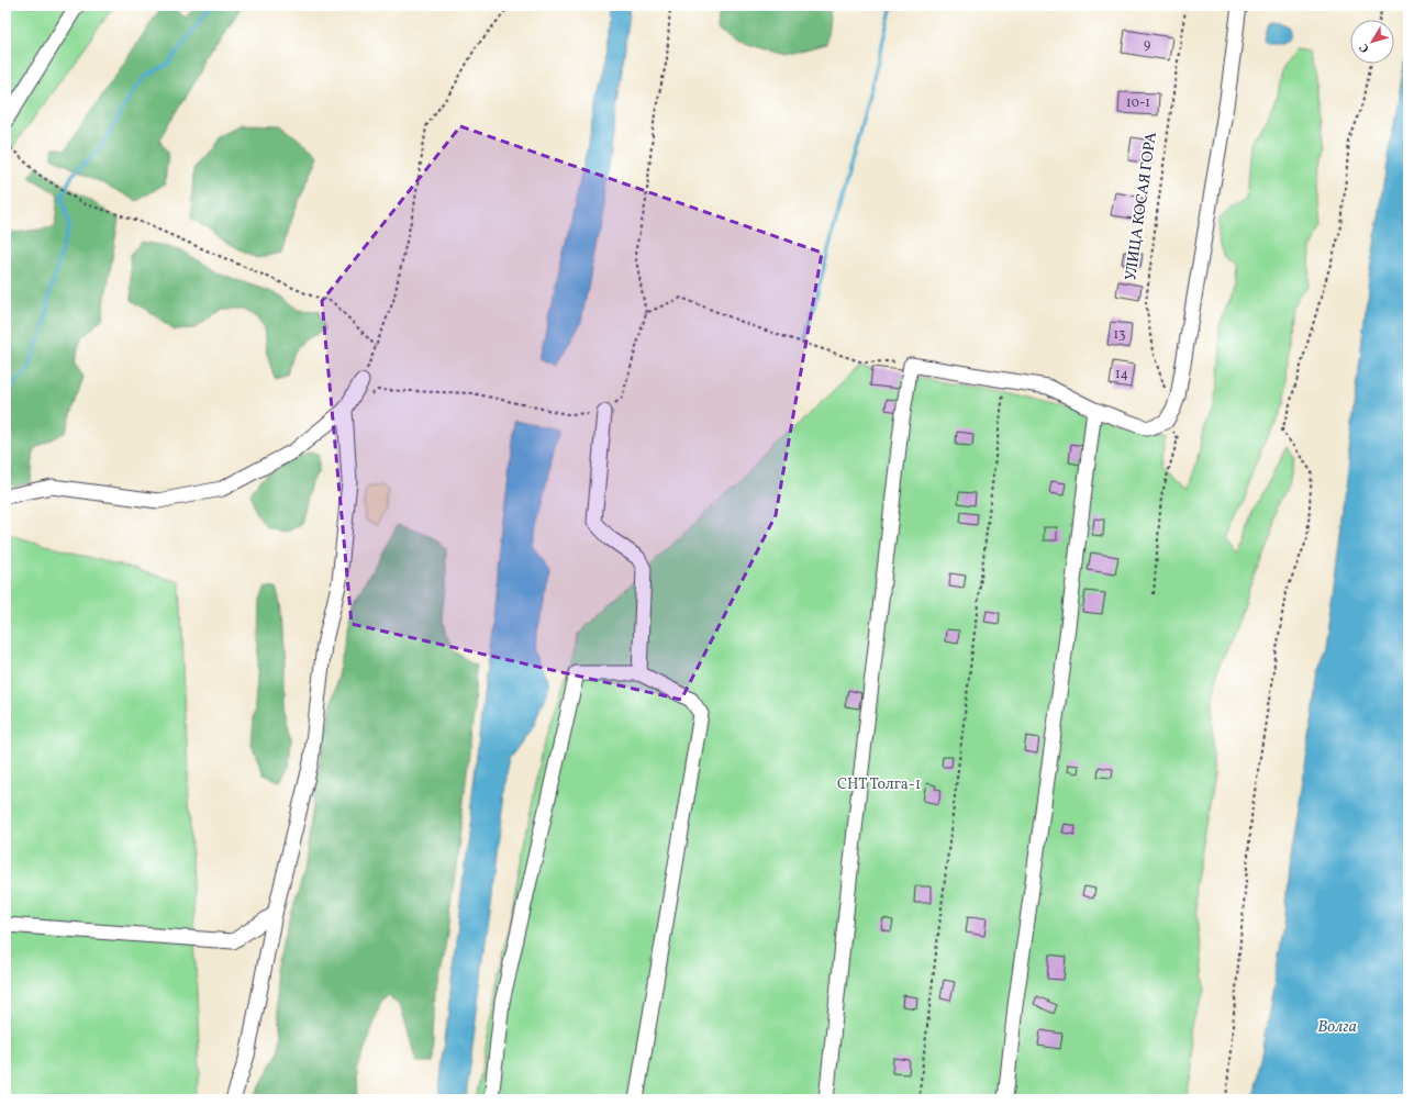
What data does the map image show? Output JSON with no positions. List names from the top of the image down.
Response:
{
  "streets": {
    "path": ["УЛИЦА КОСАЯ ГОРА"]
  },
  "water": ["Волга"],
  "parks": ["СНТ Толга-1"],
  "house_numbers": [
    "9",
    "10-1",
    "13",
    "14"
  ],
  "north": "bottom left"
}
